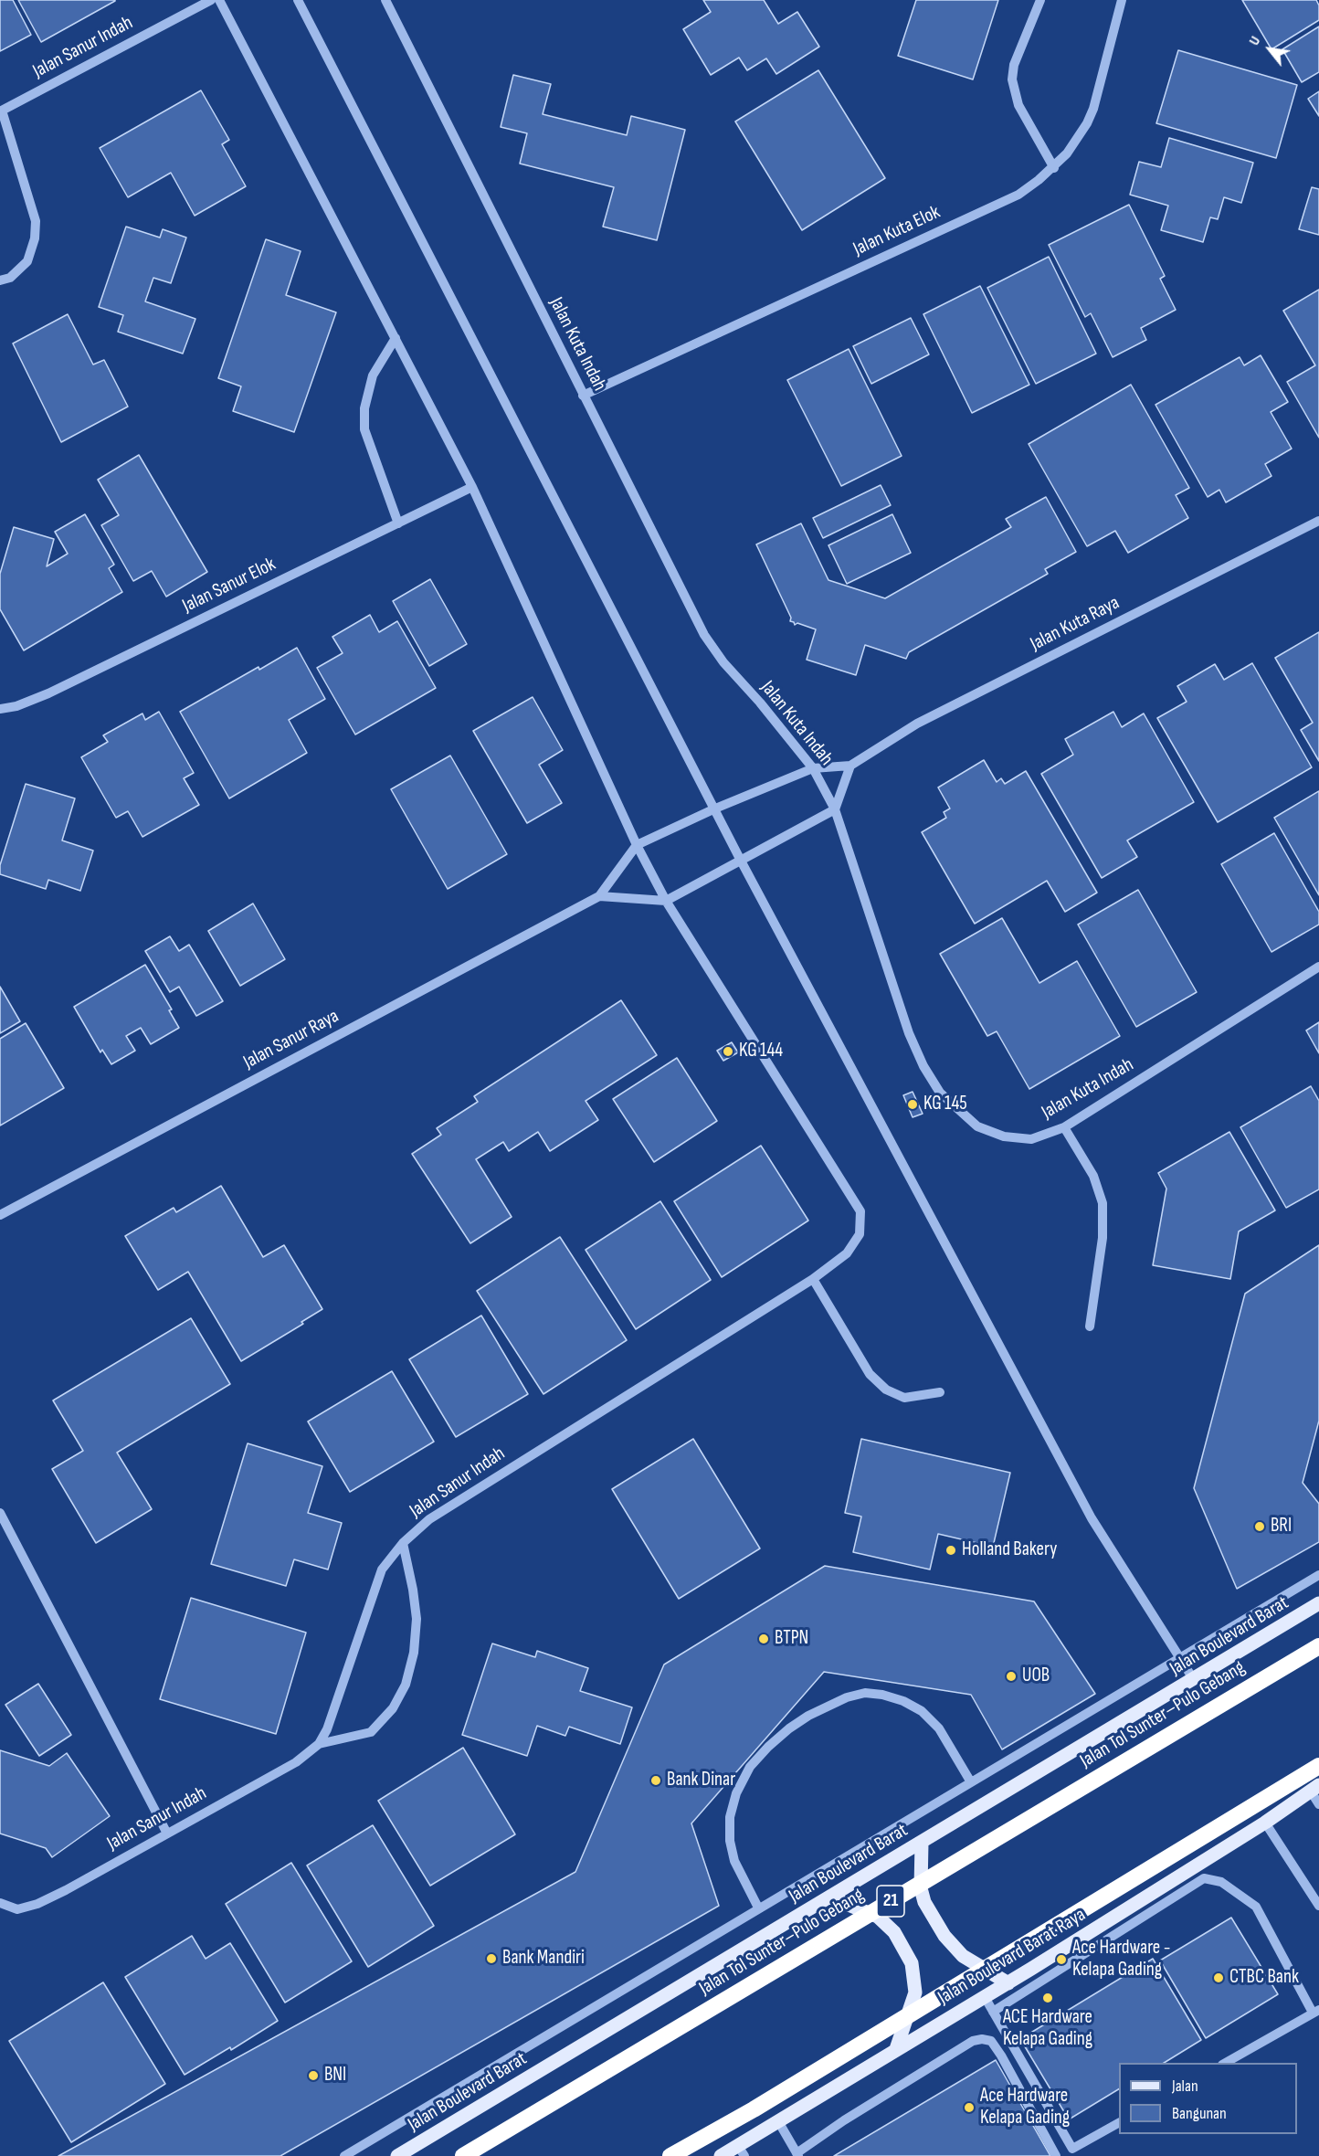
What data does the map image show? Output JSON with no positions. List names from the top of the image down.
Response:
{
  "streets": {
    "highway": ["Jalan Tol Sunter–Pulo Gebang", "21"],
    "main road": ["Jalan Boulevard Barat", "Jalan Boulevard Barat Raya"],
    "street": [
      "Jalan Sanur Indah",
      "Jalan Kuta Elok",
      "Jalan Kuta Indah",
      "Jalan Sanur Elok",
      "Jalan Kuta Raya",
      "Jalan Sanur Raya"
    ]
  },
  "crossings": [
    ["Jalan Kuta Elok", "Jalan Kuta Indah"],
    ["Jalan Kuta Indah", "Jalan Kuta Raya"],
    ["Jalan Kuta Raya", "Jalan Sanur Raya"]
  ],
  "places": [
    "KG 144",
    "KG 145",
    "BRI",
    "Holland Bakery",
    "BTPN",
    "UOB",
    "Bank Dinar",
    "Bank Mandiri",
    "Ace Hardware - Kelapa Gading",
    "CTBC Bank",
    "ACE Hardware Kelapa Gading",
    "BNI",
    "Ace Hardware Kelapa Gading"
  ],
  "legend": ["Jalan", "Bangunan"],
  "north": "top left"
}
